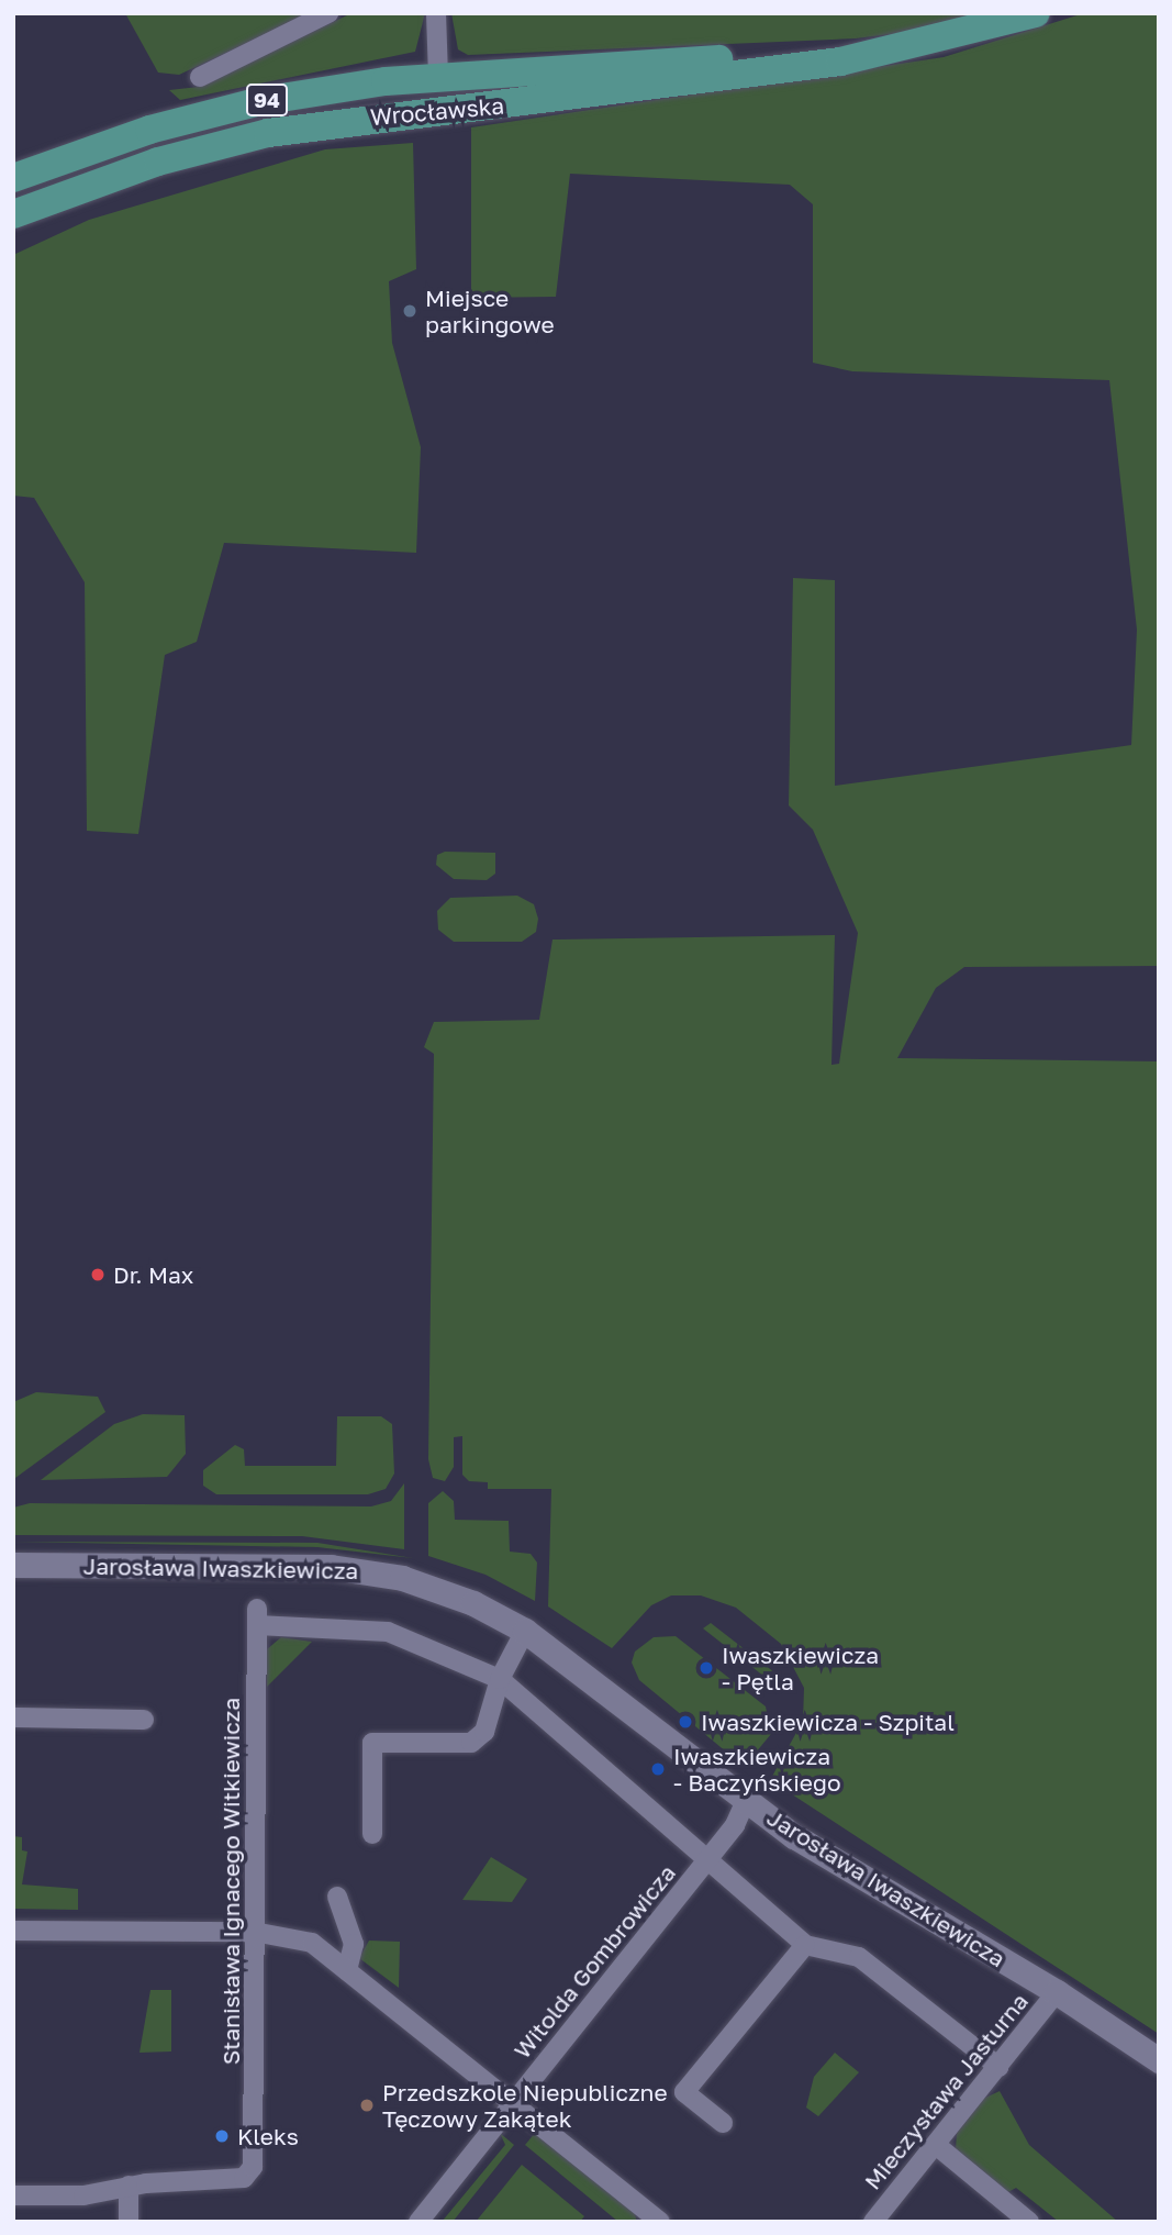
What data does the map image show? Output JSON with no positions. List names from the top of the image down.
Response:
{
  "streets": {
    "main road": ["94", "Wrocławska"],
    "street": [
      "Jarosława Iwaszkiewicza",
      "Stanisława Ignacego Witkiewicza",
      "Witolda Gombrowicza",
      "Mieczysława Jasturna"
    ]
  },
  "crossings": [
    ["Jarosława Iwaszkiewicza", "Witolda Gombrowicza"],
    ["Jarosława Iwaszkiewicza", "Mieczysława Jasturna"]
  ],
  "places": [
    "Miejsce parkingowe",
    "Dr. Max",
    "Iwaszkiewicza - Pętla",
    "Iwaszkiewicza - Szpital",
    "Iwaszkiewicza - Baczyńskiego",
    "Przedszkole Niepubliczne Tęczowy Zakątek",
    "Kleks"
  ]
}
